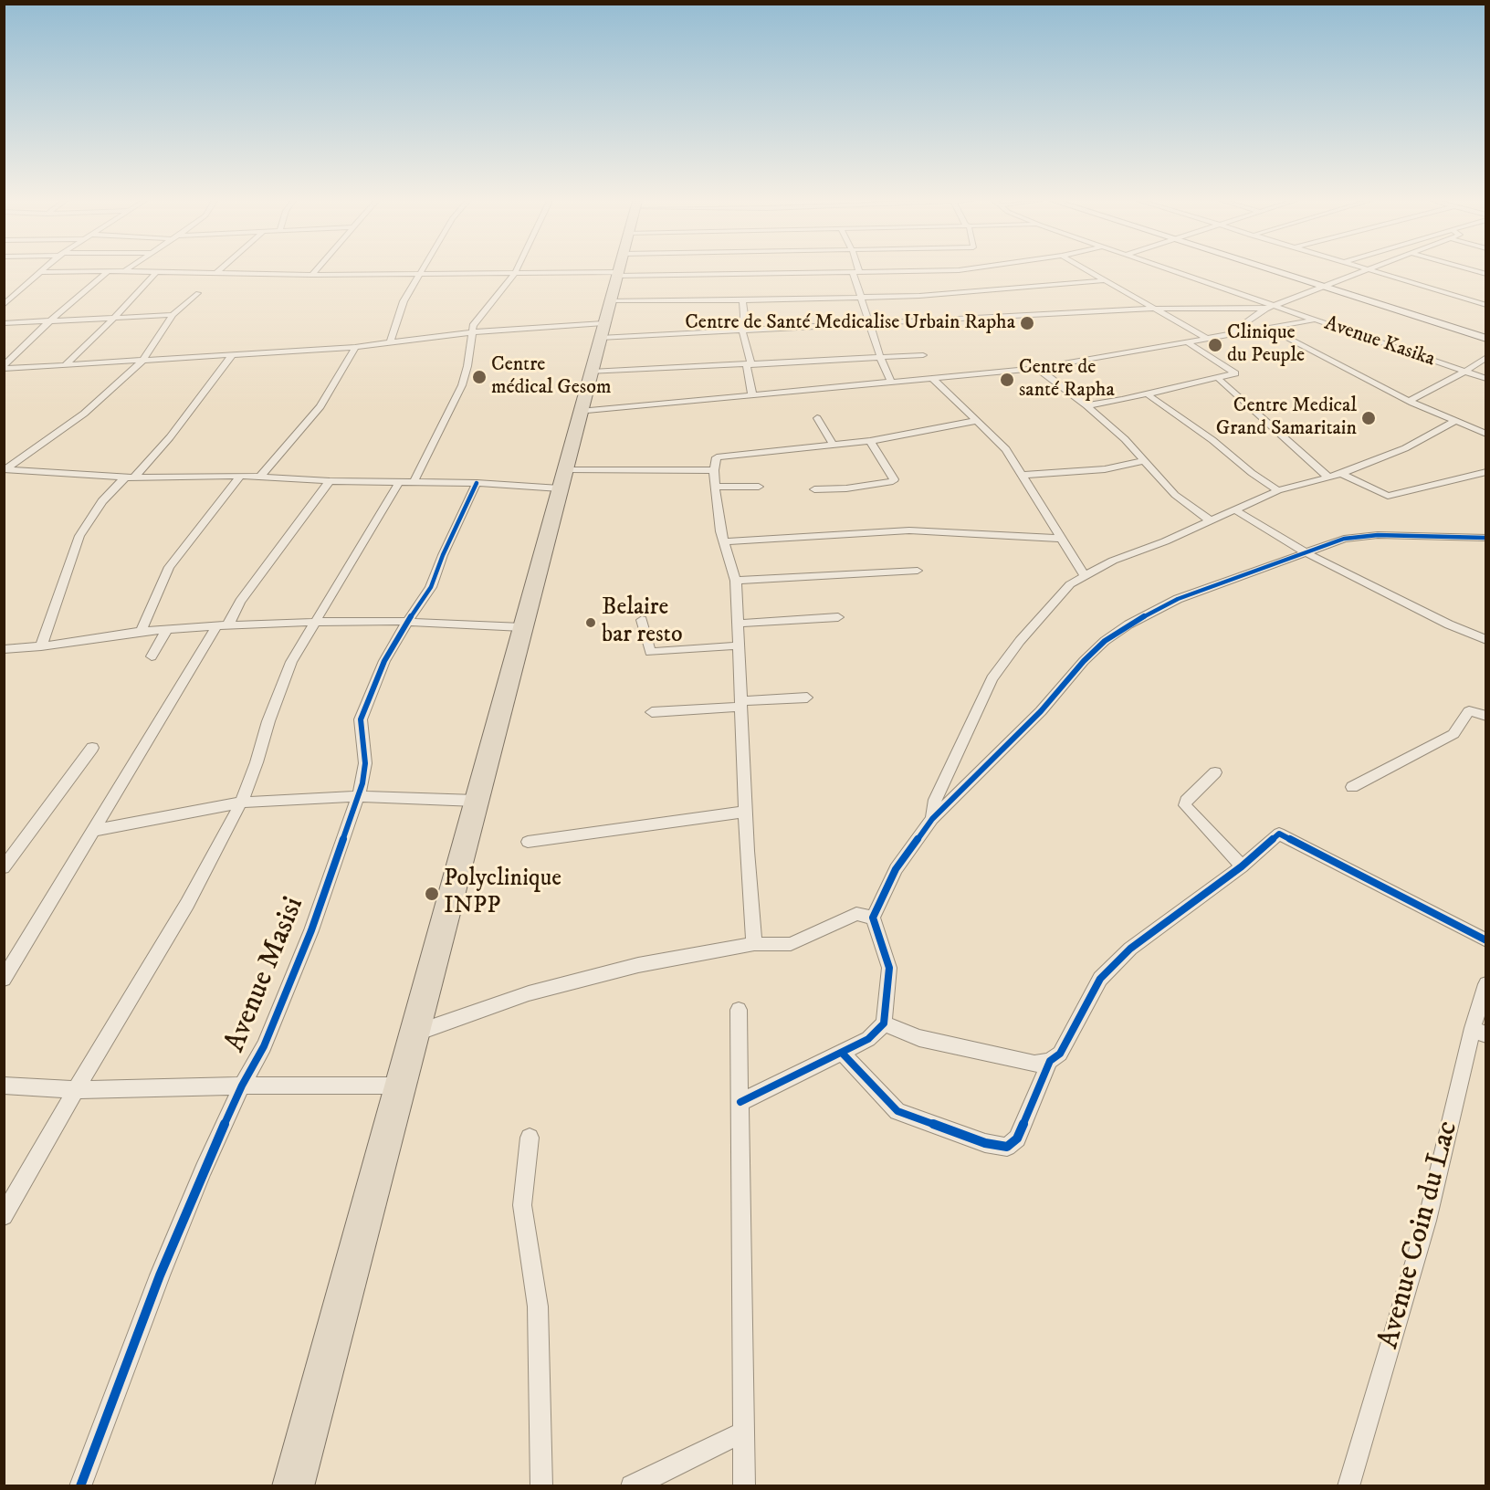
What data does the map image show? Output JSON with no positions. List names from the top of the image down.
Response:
{
  "streets": {
    "street": ["Avenue Kasika", "Avenue Masisi", "Avenue Coin du Lac"]
  },
  "places": [
    "Centre de Santé Medicalise Urbain Rapha",
    "Clinique du Peuple",
    "Centre médical Gesom",
    "Centre de santé Rapha",
    "Centre Medical Grand Samaritain",
    "Belaire bar resto",
    "Polyclinique INPP"
  ]
}
